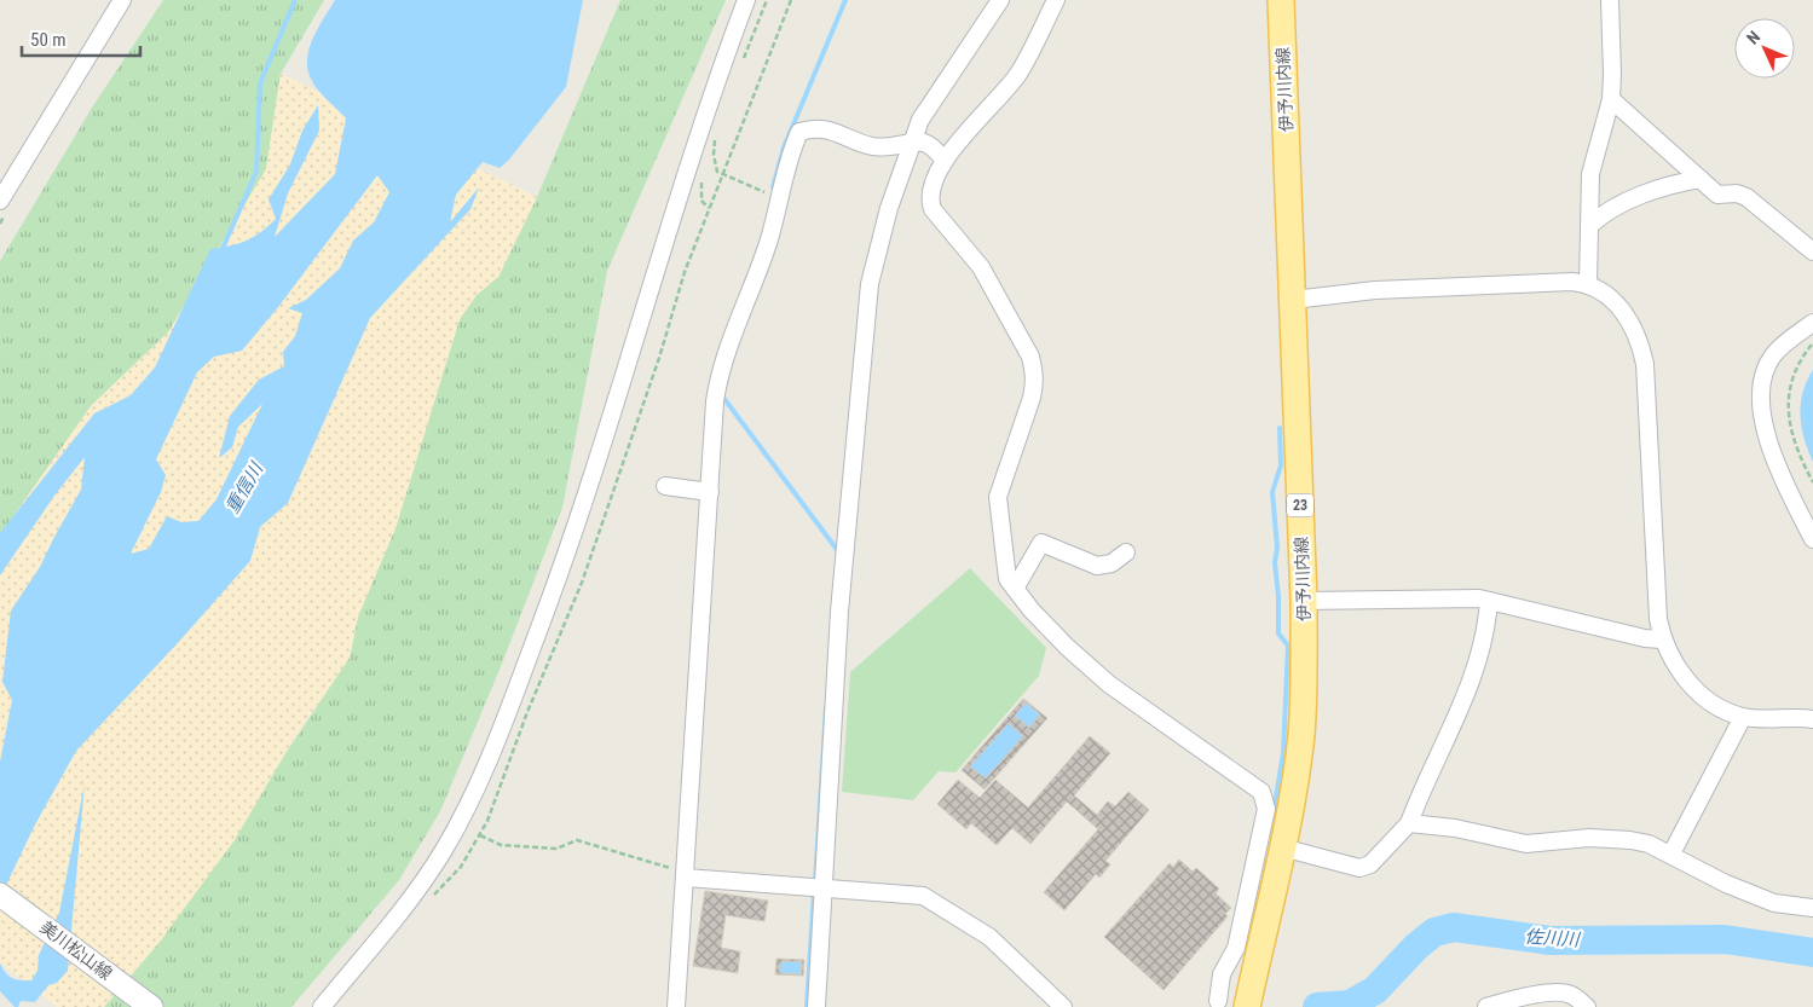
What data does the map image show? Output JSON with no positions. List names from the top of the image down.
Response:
{
  "streets": {
    "main road": ["伊予川内線", "23", "美川松山線"]
  },
  "water": ["重信川", "佐川川"],
  "scale_bar": "50 m",
  "north": "top left"
}
